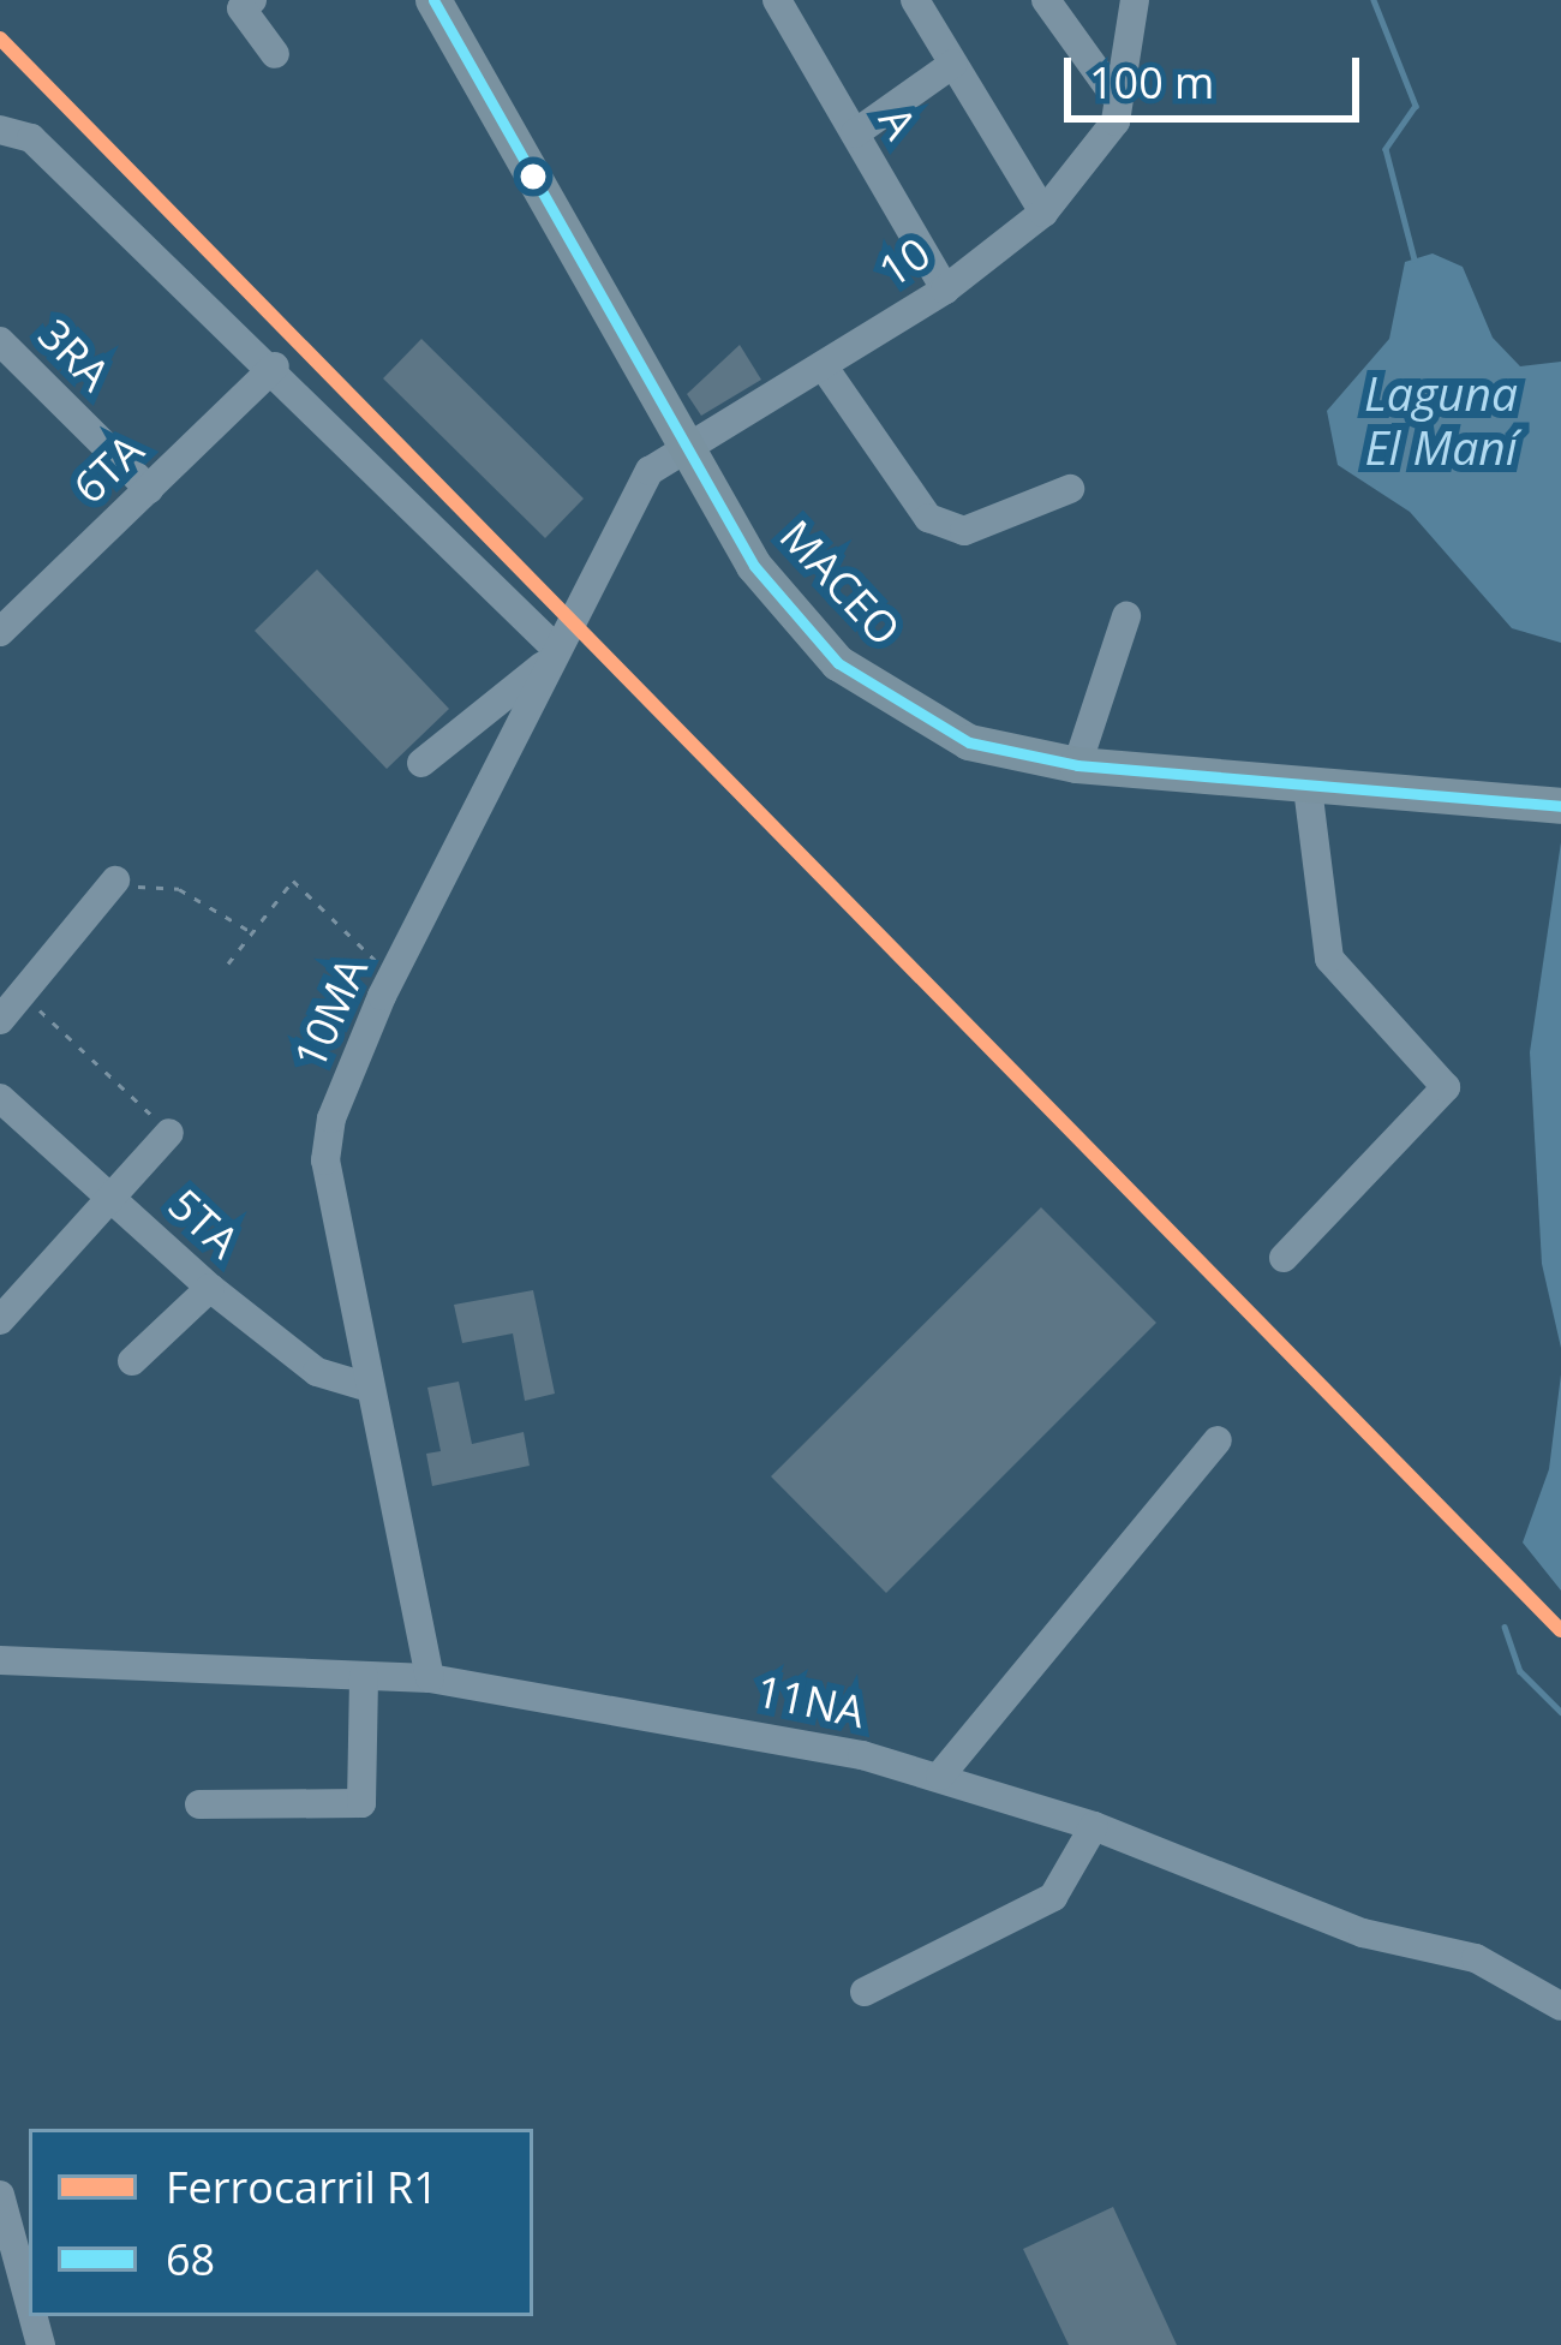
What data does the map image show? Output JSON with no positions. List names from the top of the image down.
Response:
{
  "streets": {
    "main road": ["MACEO"],
    "street": [
      "A",
      "10",
      "3RA",
      "6TA",
      "10MA",
      "5TA",
      "11NA"
    ]
  },
  "crossings": [
    ["A", "10"],
    ["10", "MACEO"],
    ["10", "10MA"],
    ["3RA", "6TA"],
    ["MACEO", "10MA"],
    ["10MA", "5TA"],
    ["10MA", "11NA"]
  ],
  "water": ["Laguna El Maní"],
  "lines": ["transit line 68", "rail line R1"],
  "legend": ["Ferrocarril R1", "68"],
  "scale_bar": "100 m"
}
